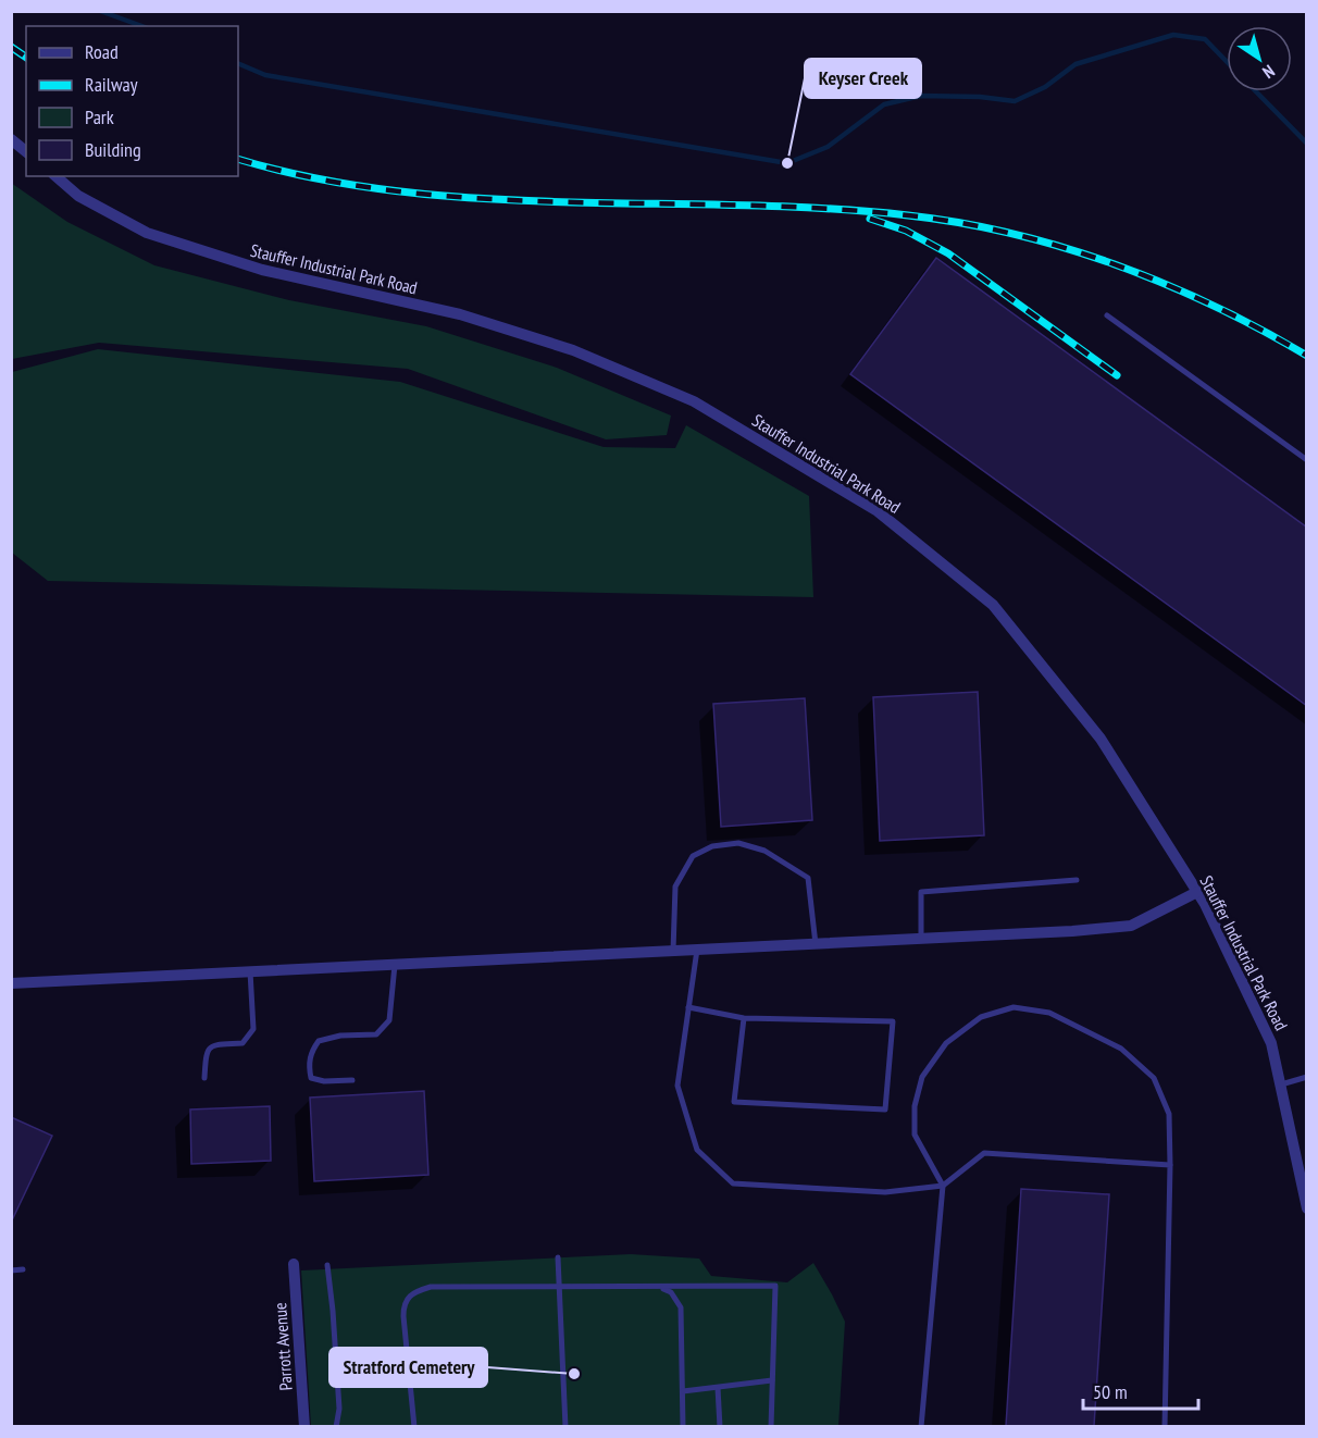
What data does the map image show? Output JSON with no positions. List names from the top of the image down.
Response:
{
  "streets": {
    "street": ["Stauffer Industrial Park Road", "Parrott Avenue"]
  },
  "places": ["Keyser Creek", "Stratford Cemetery"],
  "legend": [
    "Road",
    "Railway",
    "Park",
    "Building"
  ],
  "scale_bar": "50 m",
  "north": "bottom right"
}
